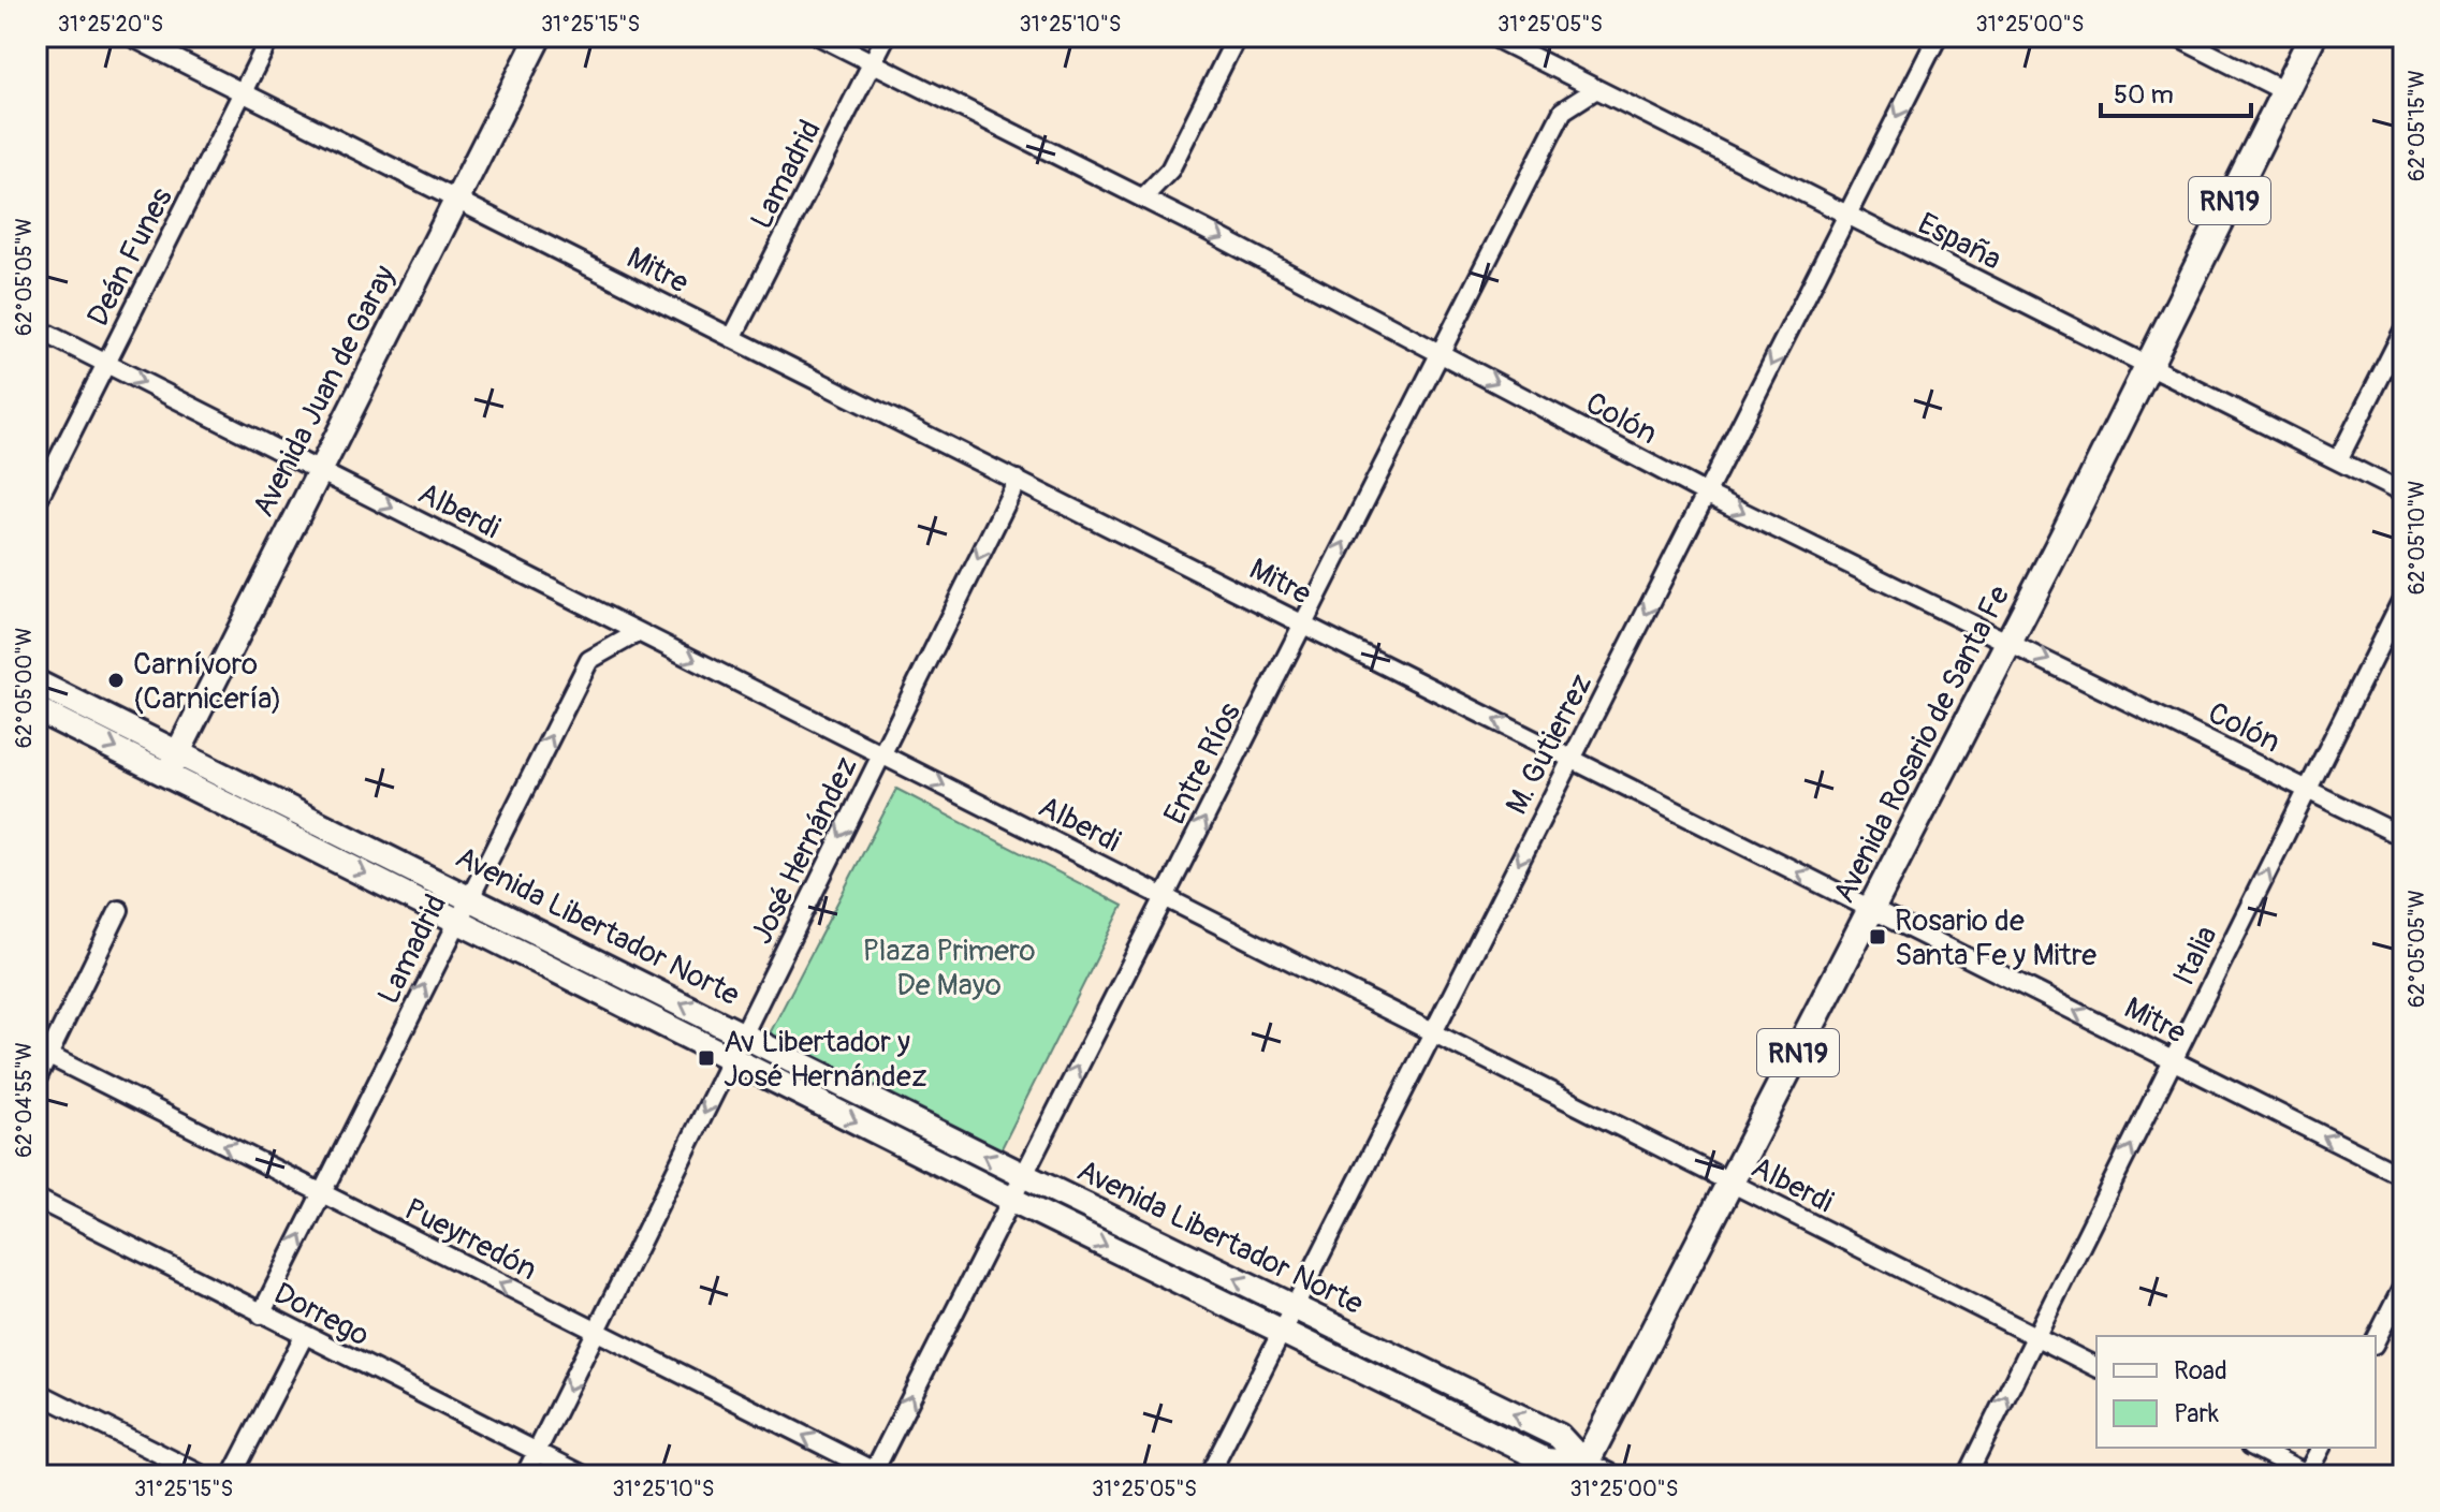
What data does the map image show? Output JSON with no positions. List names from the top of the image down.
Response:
{
  "streets": {
    "main road": [
      "RN19",
      "Avenida Juan de Garay",
      "Avenida Rosario de Santa Fe",
      "Avenida Libertador Norte"
    ],
    "street": [
      "Lamadrid",
      "España",
      "Deán Funes",
      "Mitre",
      "Colón",
      "Alberdi",
      "M. Gutierrez",
      "Entre Ríos",
      "José Hernández",
      "Italia",
      "Pueyrredón",
      "Dorrego"
    ]
  },
  "crossings": [
    ["Lamadrid", "Mitre"],
    ["Lamadrid", "Colón"],
    ["Lamadrid", "Alberdi"],
    ["Lamadrid", "Avenida Libertador Norte"],
    ["Lamadrid", "Pueyrredón"],
    ["Lamadrid", "Dorrego"],
    ["España", "M. Gutierrez"],
    ["España", "Avenida Rosario de Santa Fe"],
    ["España", "Entre Ríos"],
    ["Deán Funes", "Mitre"],
    ["Deán Funes", "Alberdi"],
    ["Mitre", "Avenida Juan de Garay"],
    ["Mitre", "M. Gutierrez"],
    ["Mitre", "Avenida Rosario de Santa Fe"],
    ["Mitre", "Entre Ríos"],
    ["Mitre", "José Hernández"],
    ["Mitre", "Italia"],
    ["Avenida Juan de Garay", "Alberdi"],
    ["Avenida Juan de Garay", "Avenida Libertador Norte"],
    ["Colón", "M. Gutierrez"],
    ["Colón", "Avenida Rosario de Santa Fe"],
    ["Colón", "Entre Ríos"],
    ["Colón", "Italia"],
    ["Alberdi", "M. Gutierrez"],
    ["Alberdi", "Avenida Rosario de Santa Fe"],
    ["Alberdi", "Entre Ríos"],
    ["Alberdi", "José Hernández"],
    ["Alberdi", "Italia"],
    ["M. Gutierrez", "Avenida Libertador Norte"],
    ["Avenida Rosario de Santa Fe", "Avenida Libertador Norte"],
    ["Entre Ríos", "Avenida Libertador Norte"],
    ["Entre Ríos", "Pueyrredón"],
    ["José Hernández", "Avenida Libertador Norte"],
    ["José Hernández", "Pueyrredón"],
    ["José Hernández", "Dorrego"]
  ],
  "one_way": [
    "Lamadrid",
    "Mitre",
    "Colón",
    "Alberdi",
    "M. Gutierrez",
    "Entre Ríos",
    "José Hernández",
    "Italia",
    "Pueyrredón"
  ],
  "parks": ["Plaza Primero De Mayo"],
  "places": {
    "other": ["Carnívoro (Carnicería)"],
    "transit": ["Rosario de Santa Fe y Mitre", "Av Libertador y José Hernández"]
  },
  "legend": ["Road", "Park"],
  "scale_bar": "50 m",
  "coordinates": [
    "31°25'20\"S",
    "31°25'15\"S",
    "31°25'10\"S",
    "31°25'05\"S",
    "31°25'00\"S",
    "62°05'15\"W",
    "62°05'05\"W",
    "62°05'10\"W",
    "62°05'00\"W",
    "62°04'55\"W"
  ]
}
